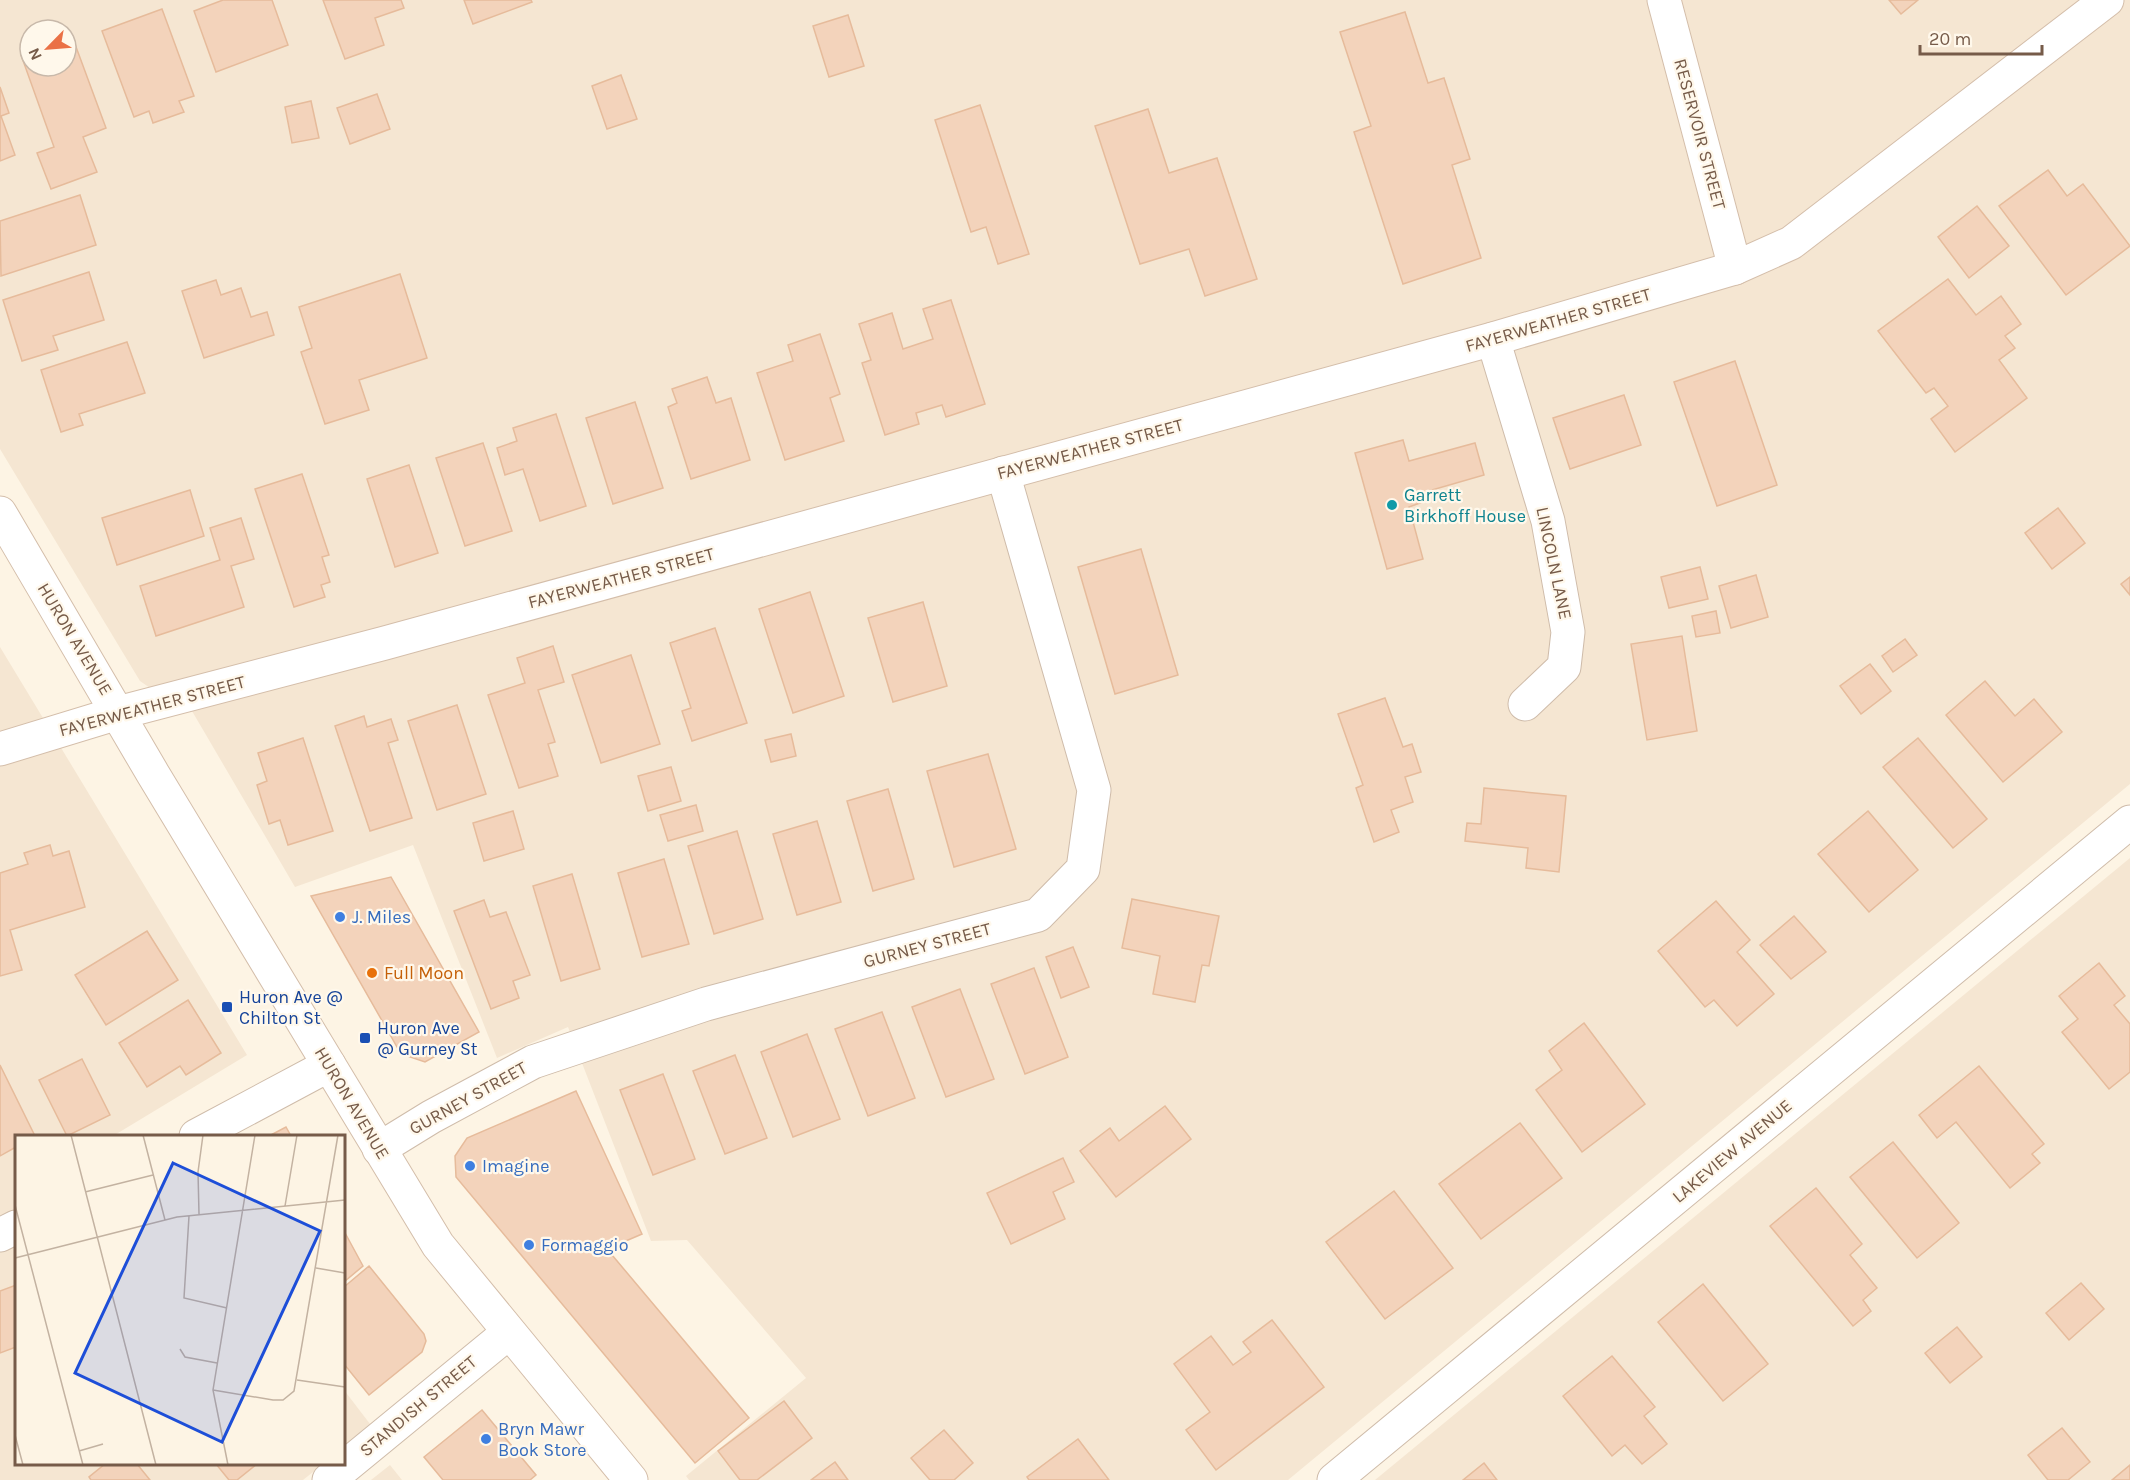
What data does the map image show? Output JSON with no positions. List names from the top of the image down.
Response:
{
  "streets": {
    "street": [
      "RESERVOIR STREET",
      "FAYERWEATHER STREET",
      "LINCOLN LANE",
      "HURON AVENUE",
      "GURNEY STREET",
      "LAKEVIEW AVENUE",
      "STANDISH STREET"
    ]
  },
  "crossings": [
    ["RESERVOIR STREET", "FAYERWEATHER STREET"],
    ["FAYERWEATHER STREET", "LINCOLN LANE"],
    ["FAYERWEATHER STREET", "HURON AVENUE"],
    ["FAYERWEATHER STREET", "GURNEY STREET"],
    ["HURON AVENUE", "GURNEY STREET"],
    ["HURON AVENUE", "STANDISH STREET"]
  ],
  "places": {
    "other": [
      "Garrett Birkhoff House",
      "J. Miles",
      "Full Moon",
      "Imagine",
      "Formaggio",
      "Bryn Mawr Book Store"
    ],
    "transit": ["Huron Ave @ Chilton St", "Huron Ave @ Gurney St"]
  },
  "scale_bar": "20 m",
  "north": "bottom left"
}
